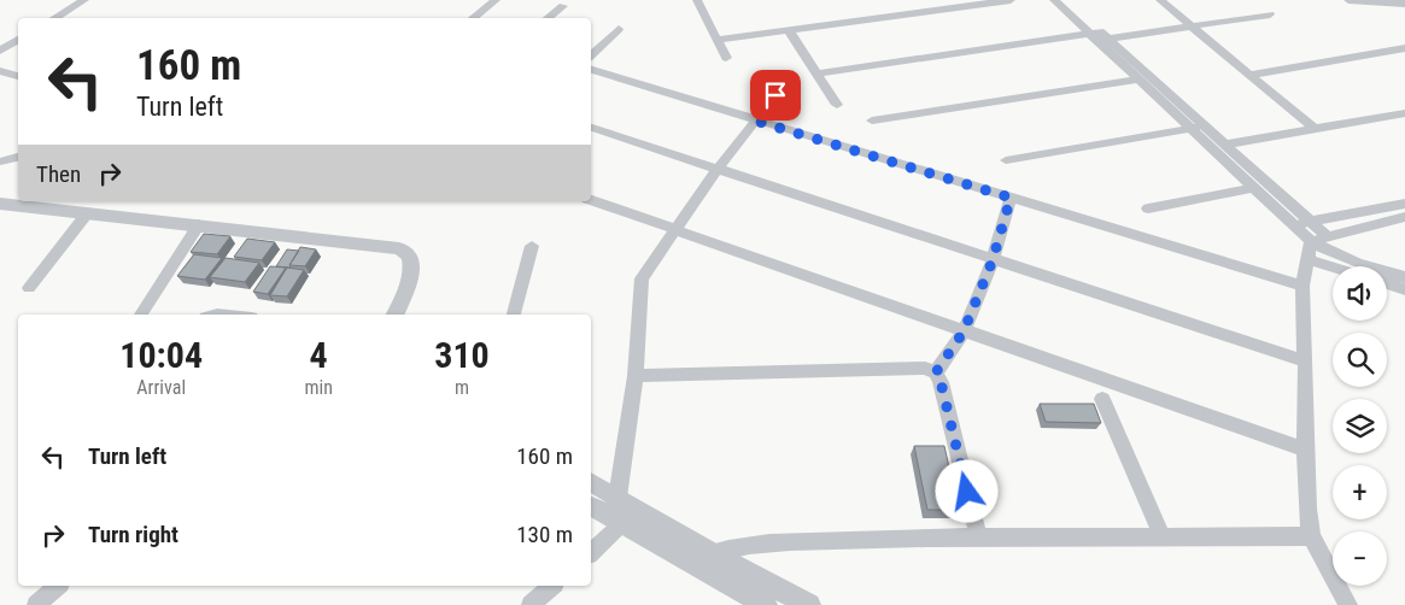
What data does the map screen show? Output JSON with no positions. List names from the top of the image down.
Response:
{
  "page": {
    "turn": ["160 m", "Turn left"],
    "then": "Then",
    "map_buttons": ["+", "−"],
    "eta": [
      "10:04",
      "Arrival",
      "4",
      "min",
      "310",
      "m"
    ],
    "list": [
      {
        "name": "Turn left",
        "value": "160 m"
      },
      {
        "name": "Turn right",
        "value": "130 m"
      }
    ]
  }
}
